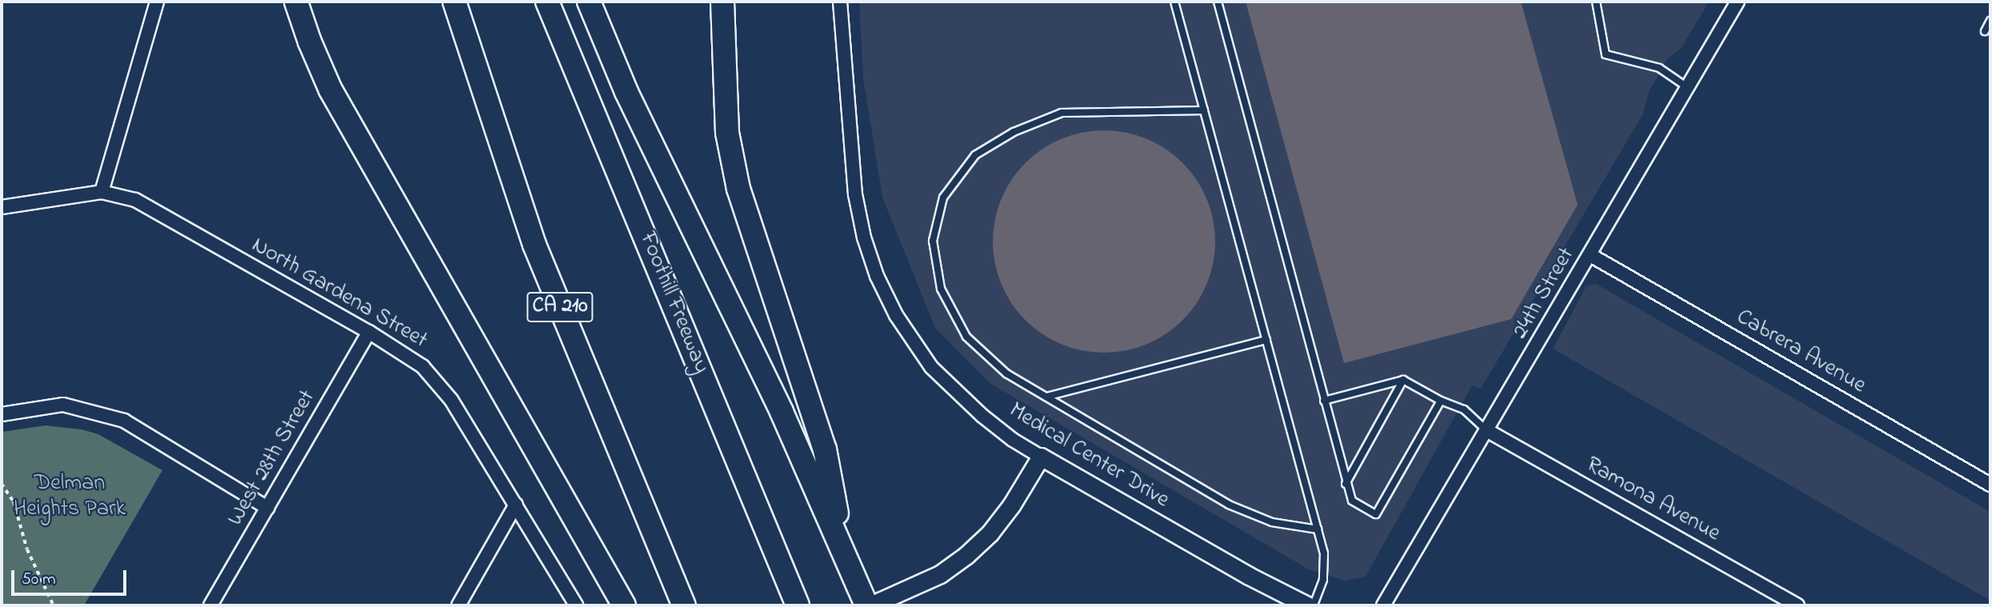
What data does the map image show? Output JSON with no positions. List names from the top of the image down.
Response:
{
  "streets": {
    "highway": ["Foothill Freeway", "CA 210"],
    "street": [
      "North Gardena Street",
      "24th Street",
      "Cabrera Avenue",
      "Medical Center Drive",
      "West 28th Street",
      "Ramona Avenue"
    ]
  },
  "crossings": [
    ["North Gardena Street", "West 28th Street"],
    ["24th Street", "Cabrera Avenue"],
    ["24th Street", "Ramona Avenue"]
  ],
  "parks": ["Delman Heights Park"],
  "scale_bar": "50 m"
}
